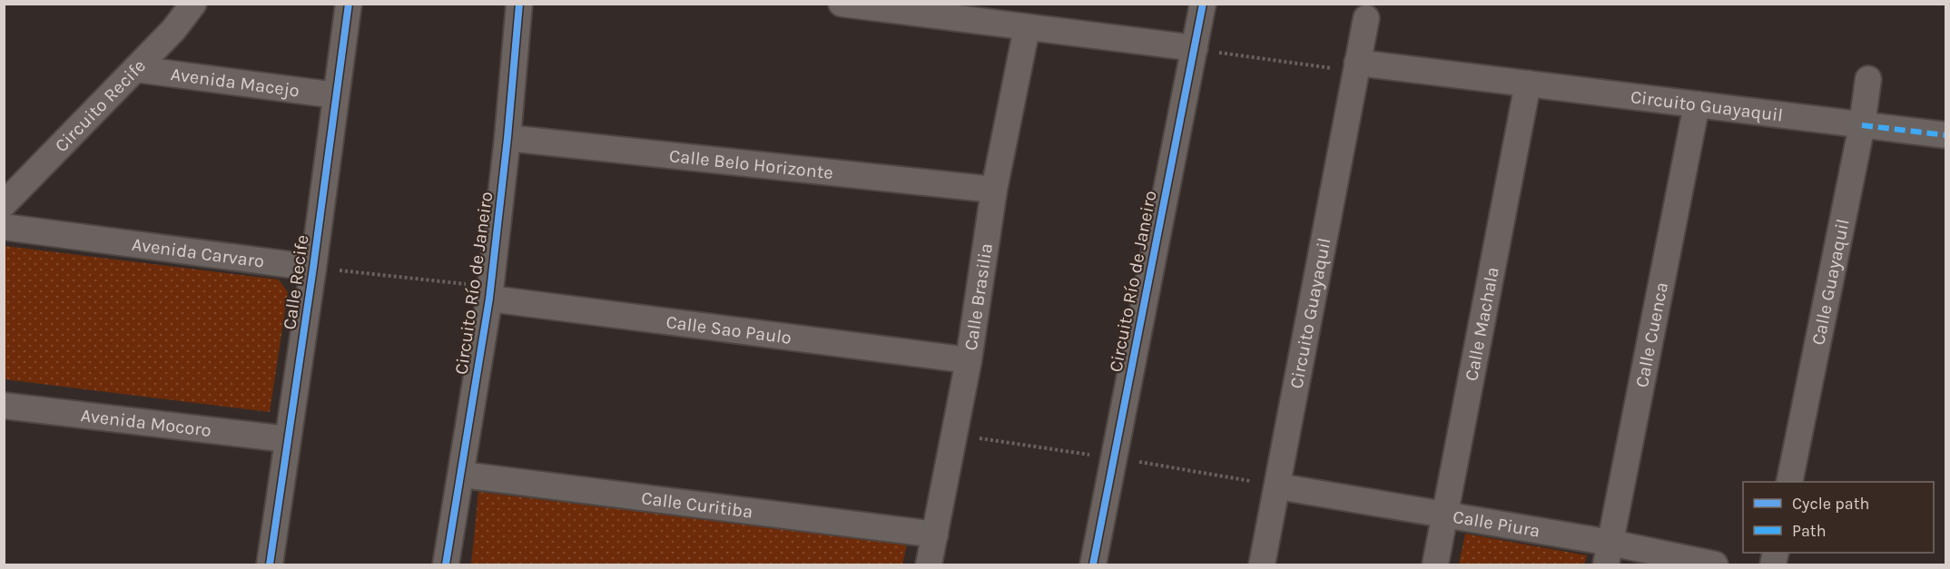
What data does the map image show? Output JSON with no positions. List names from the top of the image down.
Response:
{
  "streets": {
    "street": [
      "Avenida Macejo",
      "Circuito Recife",
      "Circuito Guayaquil",
      "Calle Belo Horizonte",
      "Avenida Carvaro",
      "Circuito Río de Janeiro",
      "Calle Guayaquil",
      "Calle Recife",
      "Calle Brasilia",
      "Calle Machala",
      "Calle Sao Paulo",
      "Calle Cuenca",
      "Avenida Mocoro",
      "Calle Curitiba",
      "Calle Piura"
    ]
  },
  "crossings": [
    ["Avenida Macejo", "Circuito Recife"],
    ["Avenida Macejo", "Calle Recife"],
    ["Circuito Guayaquil", "Calle Guayaquil"],
    ["Circuito Guayaquil", "Calle Machala"],
    ["Circuito Guayaquil", "Calle Cuenca"],
    ["Circuito Guayaquil", "Calle Piura"],
    ["Calle Belo Horizonte", "Circuito Río de Janeiro"],
    ["Calle Belo Horizonte", "Calle Brasilia"],
    ["Avenida Carvaro", "Calle Recife"],
    ["Circuito Río de Janeiro", "Calle Sao Paulo"],
    ["Circuito Río de Janeiro", "Calle Curitiba"],
    ["Calle Recife", "Avenida Mocoro"],
    ["Calle Brasilia", "Calle Sao Paulo"],
    ["Calle Brasilia", "Calle Curitiba"],
    ["Calle Machala", "Calle Piura"],
    ["Calle Cuenca", "Calle Piura"]
  ],
  "legend": ["Cycle path", "Path"]
}
